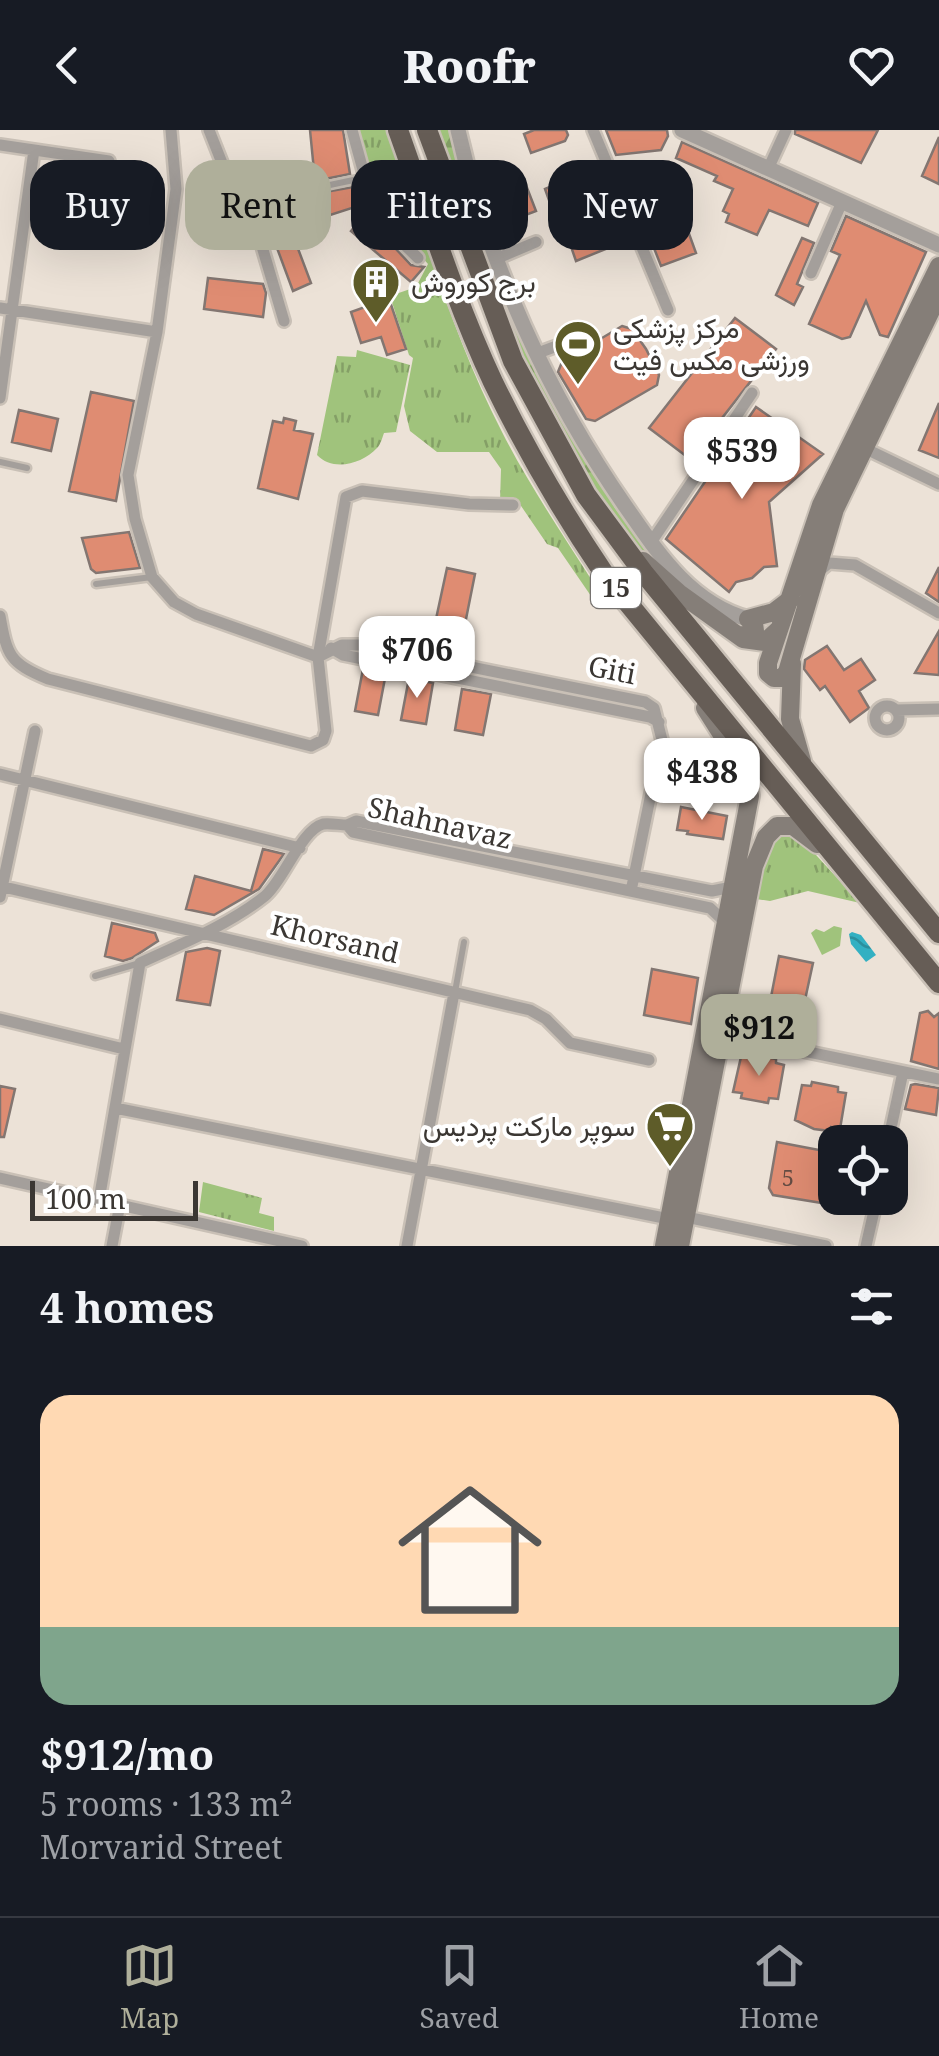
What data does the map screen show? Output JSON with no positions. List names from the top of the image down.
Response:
{
  "streets": {
    "highway": ["15"],
    "street": ["Giti", "Shahnavaz", "Khorsand"]
  },
  "crossings": [
    ["Giti", "Shahnavaz"]
  ],
  "places": {
    "building": ["برج کوروش"],
    "sports": ["مرکز پزشکی ورزشی مکس فیت"],
    "supermarket": ["سوپر مارکت پردیس"]
  },
  "house_numbers": ["5"],
  "scale_bar": "100 m",
  "page": {
    "header": "Roofr",
    "chip": [
      "Buy",
      "Rent",
      "Filters",
      "New"
    ],
    "price": [
      "$539",
      "$706",
      "$438",
      "$912"
    ],
    "scale": "100 m",
    "heading": "4 homes",
    "list": [
      {
        "name": "$912/mo",
        "note": "5 rooms · 133 m² · Morvarid Street"
      }
    ],
    "tabs": ["Map", "Saved", "Home"]
  }
}
